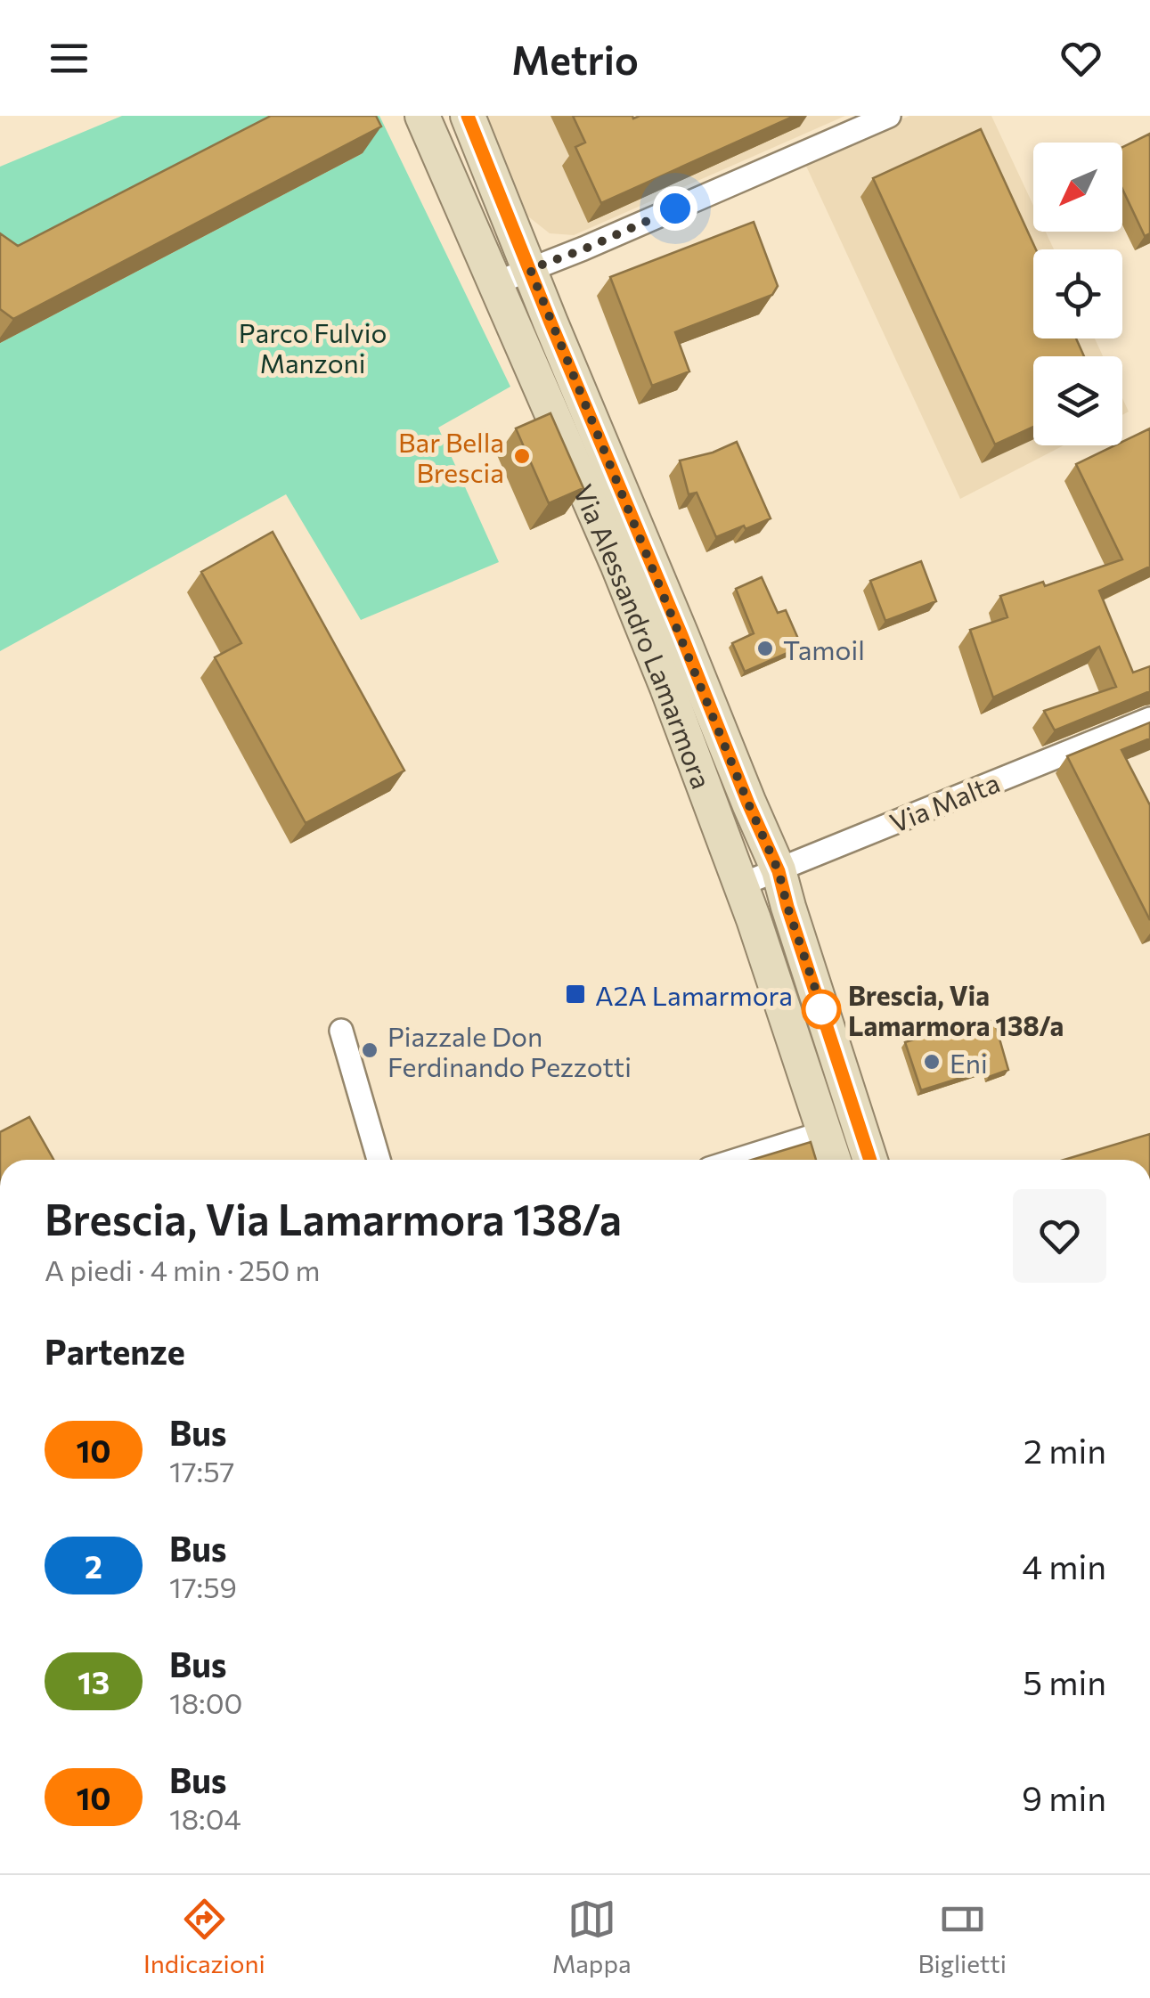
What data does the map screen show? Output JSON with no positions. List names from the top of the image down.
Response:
{
  "streets": {
    "main road": ["Via Alessandro Lamarmora"],
    "street": ["Via Malta"]
  },
  "crossings": [
    ["Via Alessandro Lamarmora", "Via Malta"]
  ],
  "parks": ["Parco Fulvio Manzoni"],
  "places": {
    "other": [
      "Bar Bella Brescia",
      "Tamoil",
      "Brescia, Via Lamarmora 138/a",
      "Piazzale Don Ferdinando Pezzotti",
      "Eni"
    ],
    "transit": ["A2A Lamarmora"]
  },
  "lines": ["bus line 10"],
  "north": "bottom left",
  "page": {
    "header": "Metrio",
    "heading": [
      ["Brescia, Via Lamarmora 138/a", "A piedi · 4 min · 250 m"],
      "Partenze"
    ],
    "list": [
      {
        "mark": "10",
        "name": "Bus",
        "note": "17:57",
        "value": "2 min"
      },
      {
        "mark": "2",
        "name": "Bus",
        "note": "17:59",
        "value": "4 min"
      },
      {
        "mark": "13",
        "name": "Bus",
        "note": "18:00",
        "value": "5 min"
      },
      {
        "mark": "10",
        "name": "Bus",
        "note": "18:04",
        "value": "9 min"
      }
    ],
    "tabs": ["Indicazioni", "Mappa", "Biglietti"]
  }
}
